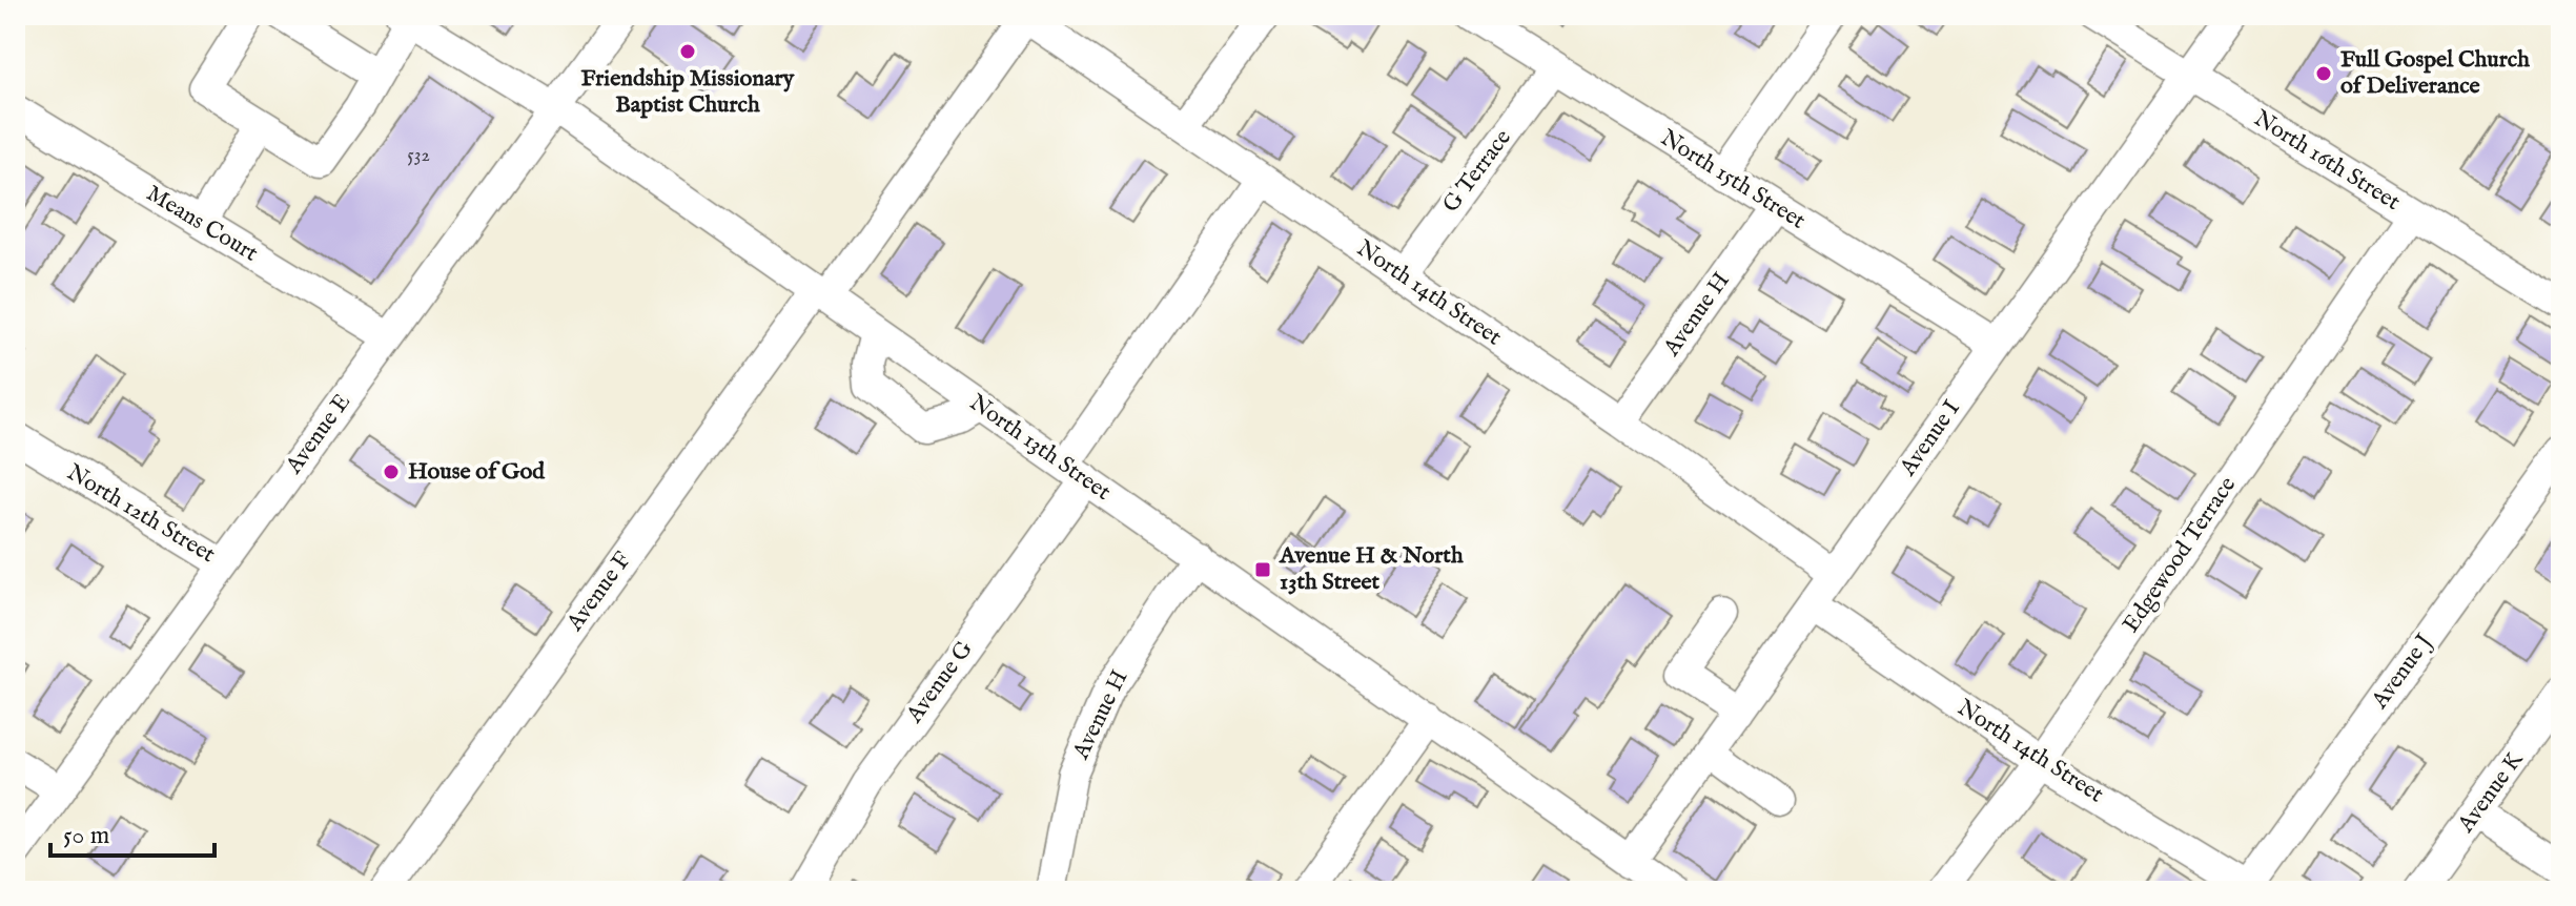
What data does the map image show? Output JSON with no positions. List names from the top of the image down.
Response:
{
  "streets": {
    "street": [
      "North 16th Street",
      "G Terrace",
      "North 15th Street",
      "Means Court",
      "North 14th Street",
      "Avenue H",
      "Avenue E",
      "Avenue I",
      "North 13th Street",
      "North 12th Street",
      "Edgewood Terrace",
      "Avenue F",
      "Avenue J",
      "Avenue G",
      "Avenue K"
    ]
  },
  "crossings": [
    ["North 16th Street", "Avenue I"],
    ["North 16th Street", "Edgewood Terrace"],
    ["G Terrace", "North 15th Street"],
    ["G Terrace", "North 14th Street"],
    ["North 15th Street", "Avenue H"],
    ["North 15th Street", "Avenue I"],
    ["Means Court", "Avenue E"],
    ["North 14th Street", "Avenue H"],
    ["North 14th Street", "Avenue I"],
    ["North 14th Street", "Edgewood Terrace"],
    ["North 14th Street", "Avenue F"],
    ["North 14th Street", "Avenue J"],
    ["North 14th Street", "Avenue G"],
    ["Avenue H", "North 13th Street"],
    ["Avenue E", "North 13th Street"],
    ["Avenue E", "North 12th Street"],
    ["Avenue I", "North 13th Street"],
    ["North 13th Street", "Avenue F"],
    ["North 13th Street", "Avenue G"]
  ],
  "places": {
    "other": ["Friendship Missionary Baptist Church", "Full Gospel Church of Deliverance", "House of God"],
    "transit": ["Avenue H & North 13th Street"]
  },
  "house_numbers": ["532"],
  "scale_bar": "50 m"
}
